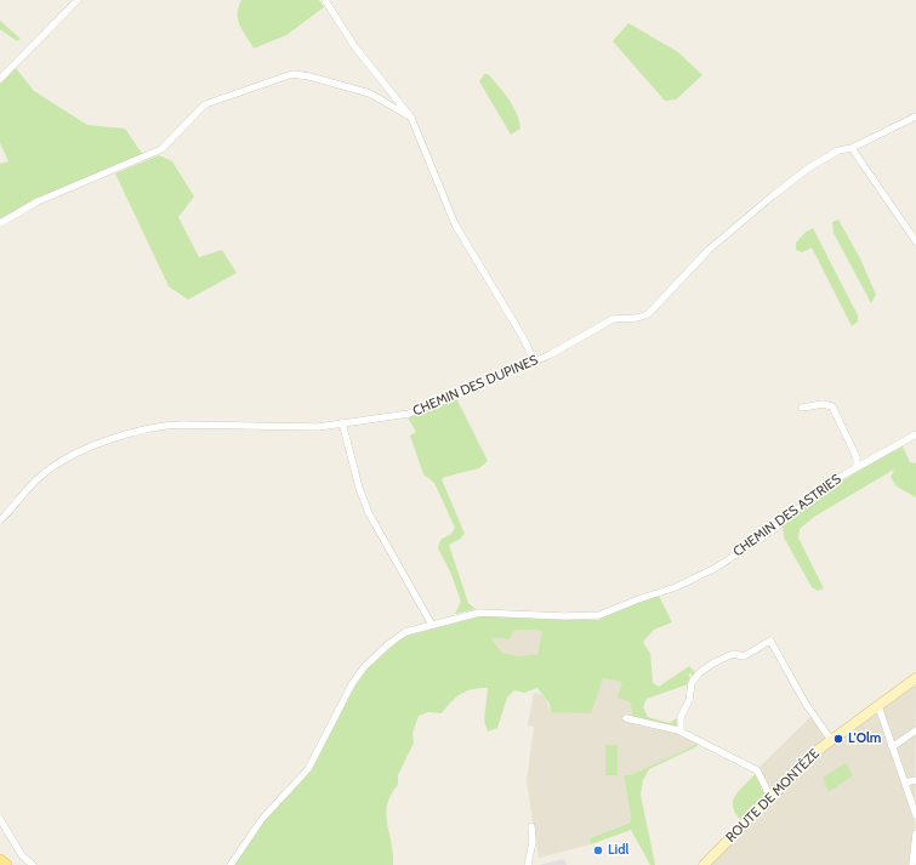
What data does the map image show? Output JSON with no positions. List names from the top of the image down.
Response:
{
  "streets": {
    "street": ["CHEMIN DES DUPINES", "CHEMIN DES ASTRIES", "ROUTE DE MONTÈZE"]
  },
  "places": ["L'Olm", "Lidl"]
}
